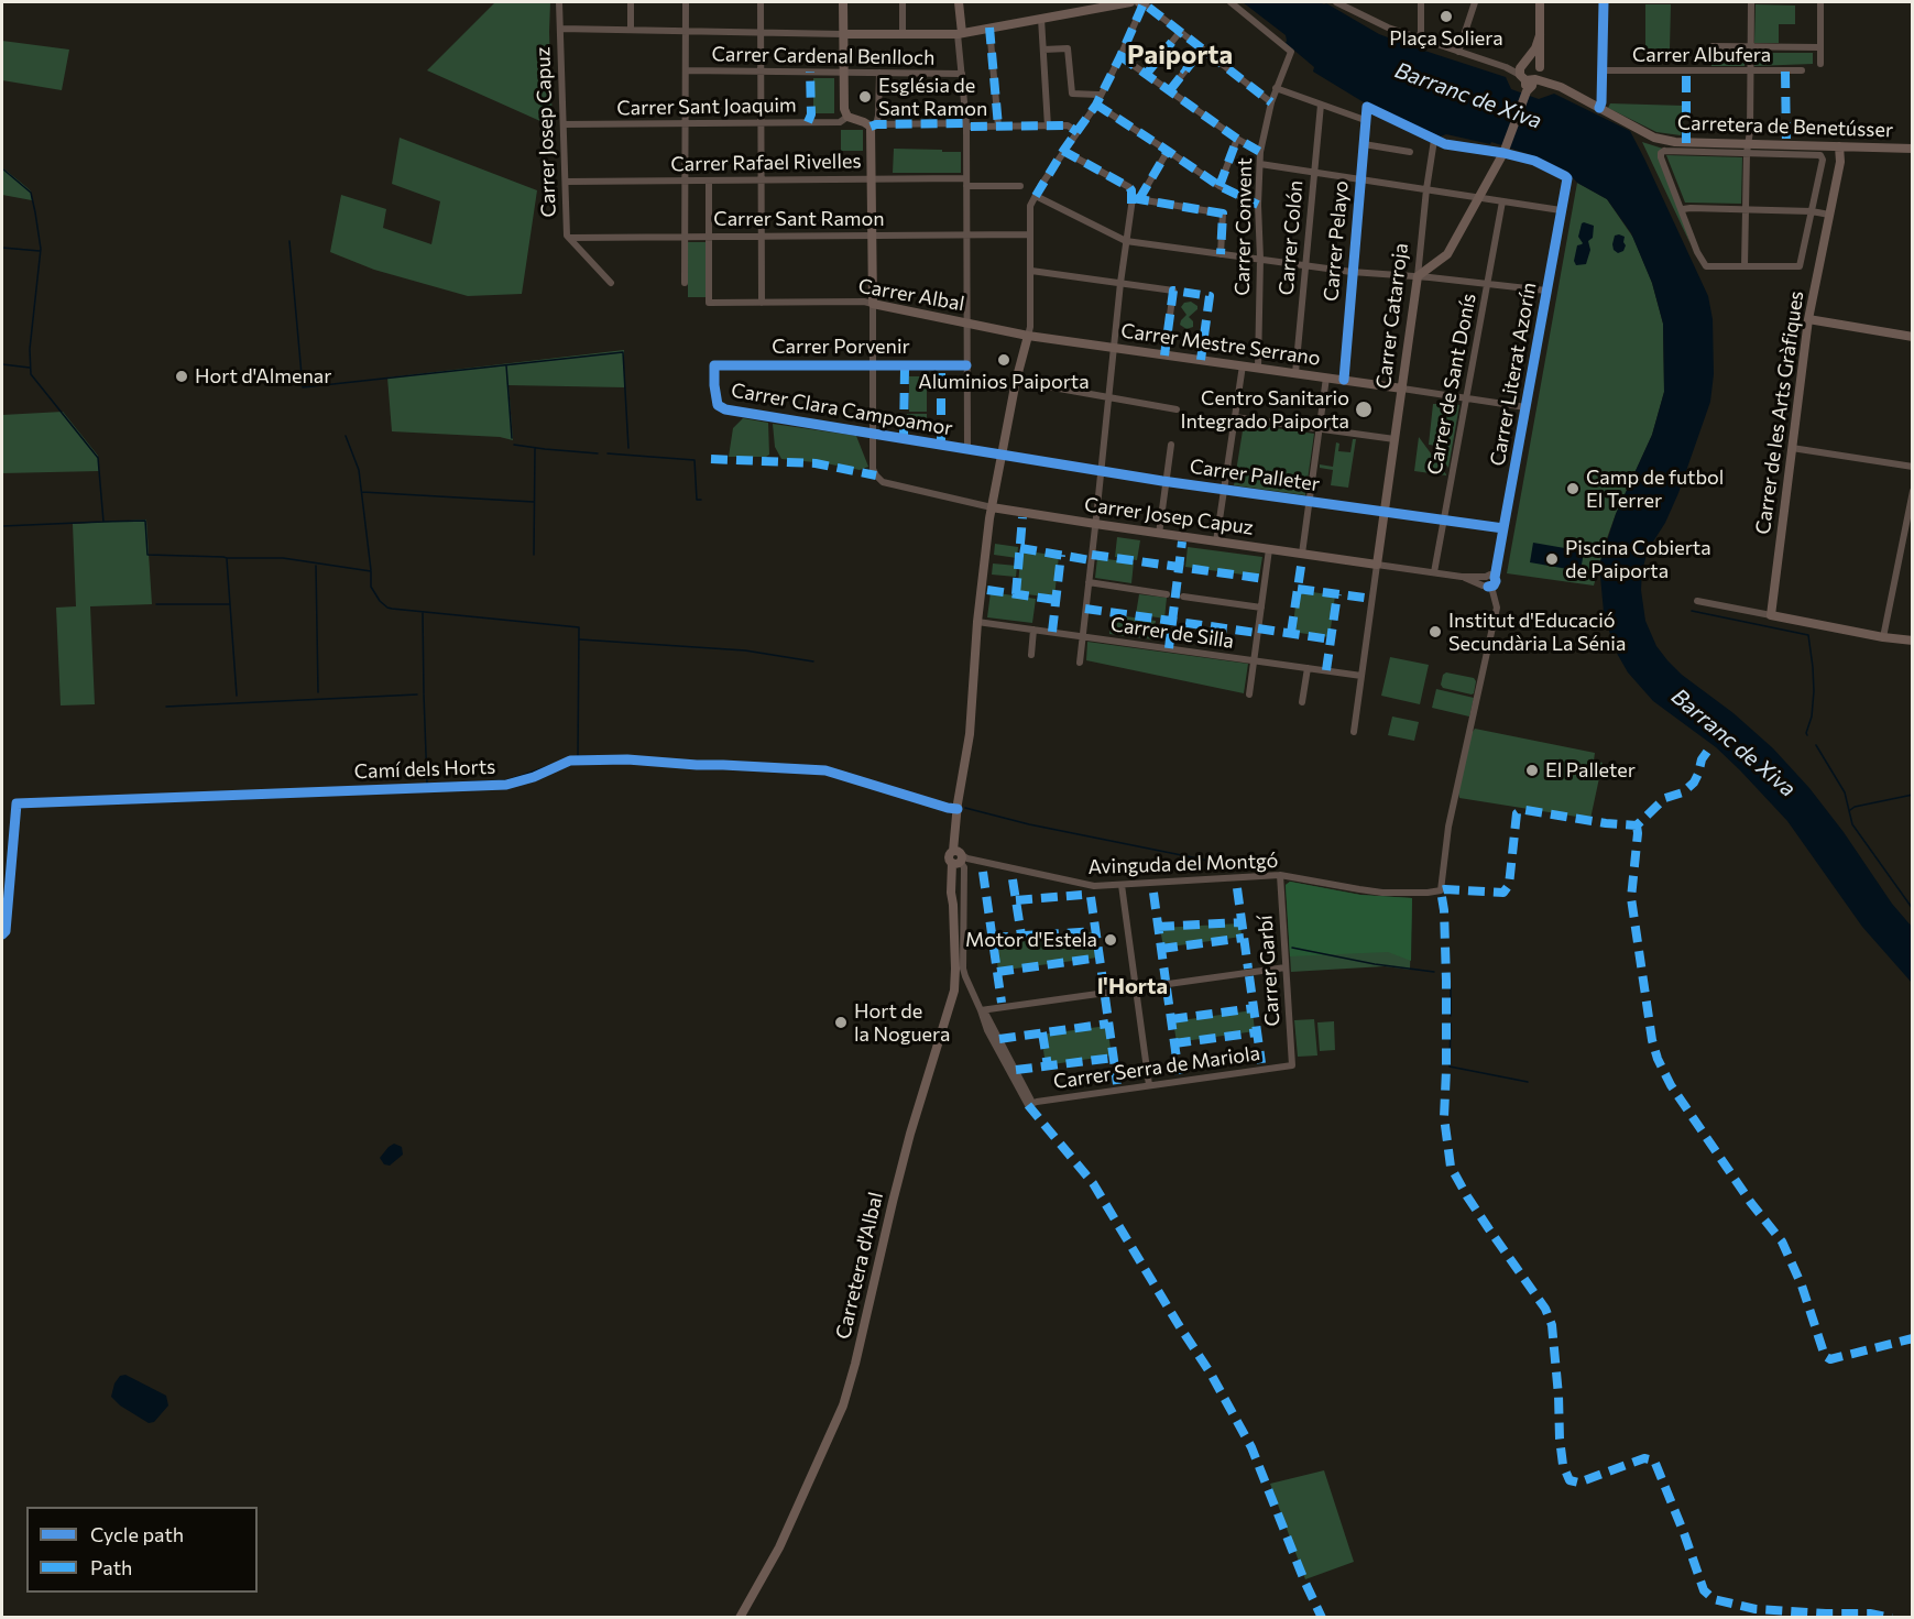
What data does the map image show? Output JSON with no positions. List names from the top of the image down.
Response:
{
  "streets": {
    "street": [
      "Carrer Albufera",
      "Carrer Cardenal Benlloch",
      "Carrer Sant Joaquim",
      "Carretera de Benetússer",
      "Carrer Josep Capuz",
      "Carrer Rafael Rivelles",
      "Carrer Sant Ramon",
      "Carrer Convent",
      "Carrer Colón",
      "Carrer Pelayo",
      "Carrer Albal",
      "Carrer Catarroja",
      "Carrer Mestre Serrano",
      "Carrer Porvenir",
      "Carrer Literat Azorín",
      "Carrer de Sant Donís",
      "Carrer Clara Campoamor",
      "Carrer de les Arts Gràfiques",
      "Carrer Palleter",
      "Carrer de Silla",
      "Camí dels Horts",
      "Avinguda del Montgó",
      "Carrer Garbí",
      "Carrer Serra de Mariola",
      "Carretera d'Albal"
    ]
  },
  "crossings": [
    ["Carrer Sant Joaquim", "Carrer Josep Capuz"],
    ["Carretera de Benetússer", "Carrer de les Arts Gràfiques"],
    ["Carrer Josep Capuz", "Carrer Rafael Rivelles"],
    ["Carrer Josep Capuz", "Carrer Sant Ramon"],
    ["Carrer Josep Capuz", "Carrer Catarroja"],
    ["Carrer Josep Capuz", "Carrer Literat Azorín"],
    ["Carrer Josep Capuz", "Carrer de Sant Donís"],
    ["Carrer Josep Capuz", "Carrer Clara Campoamor"],
    ["Carrer Josep Capuz", "Avinguda del Montgó"],
    ["Carrer Josep Capuz", "Carretera d'Albal"],
    ["Carrer Sant Ramon", "Carrer Albal"],
    ["Carrer Convent", "Carrer Mestre Serrano"],
    ["Carrer Colón", "Carrer Mestre Serrano"],
    ["Carrer Pelayo", "Carrer Catarroja"],
    ["Carrer Pelayo", "Carrer Mestre Serrano"],
    ["Carrer Albal", "Carrer Mestre Serrano"],
    ["Carrer Albal", "Carretera d'Albal"],
    ["Carrer Catarroja", "Carrer Mestre Serrano"],
    ["Carrer Catarroja", "Carrer Palleter"],
    ["Carrer Catarroja", "Carrer de Silla"],
    ["Carrer Mestre Serrano", "Carrer Literat Azorín"],
    ["Carrer Mestre Serrano", "Carrer de Sant Donís"],
    ["Carrer Mestre Serrano", "Carretera d'Albal"],
    ["Carrer Porvenir", "Carrer Clara Campoamor"],
    ["Carrer Literat Azorín", "Carrer Palleter"],
    ["Carrer Literat Azorín", "Avinguda del Montgó"],
    ["Carrer de Sant Donís", "Carrer Palleter"],
    ["Carrer Clara Campoamor", "Carrer Palleter"],
    ["Carrer Clara Campoamor", "Carretera d'Albal"],
    ["Carrer Palleter", "Carretera d'Albal"],
    ["Carrer de Silla", "Carretera d'Albal"],
    ["Camí dels Horts", "Carretera d'Albal"],
    ["Avinguda del Montgó", "Carrer Garbí"],
    ["Avinguda del Montgó", "Carretera d'Albal"],
    ["Carrer Garbí", "Carrer Serra de Mariola"]
  ],
  "districts": ["Paiporta", "l'Horta"],
  "water": ["Barranc de Xiva"],
  "places": [
    "Plaça Soliera",
    "Església de Sant Ramon",
    "Aluminios Paiporta",
    "Hort d'Almenar",
    "Centro Sanitario Integrado Paiporta",
    "Camp de futbol El Terrer",
    "Piscina Cobierta de Paiporta",
    "Institut d'Educació Secundària La Sénia",
    "El Palleter",
    "Motor d'Estela",
    "Hort de la Noguera"
  ],
  "legend": ["Cycle path", "Path"]
}
